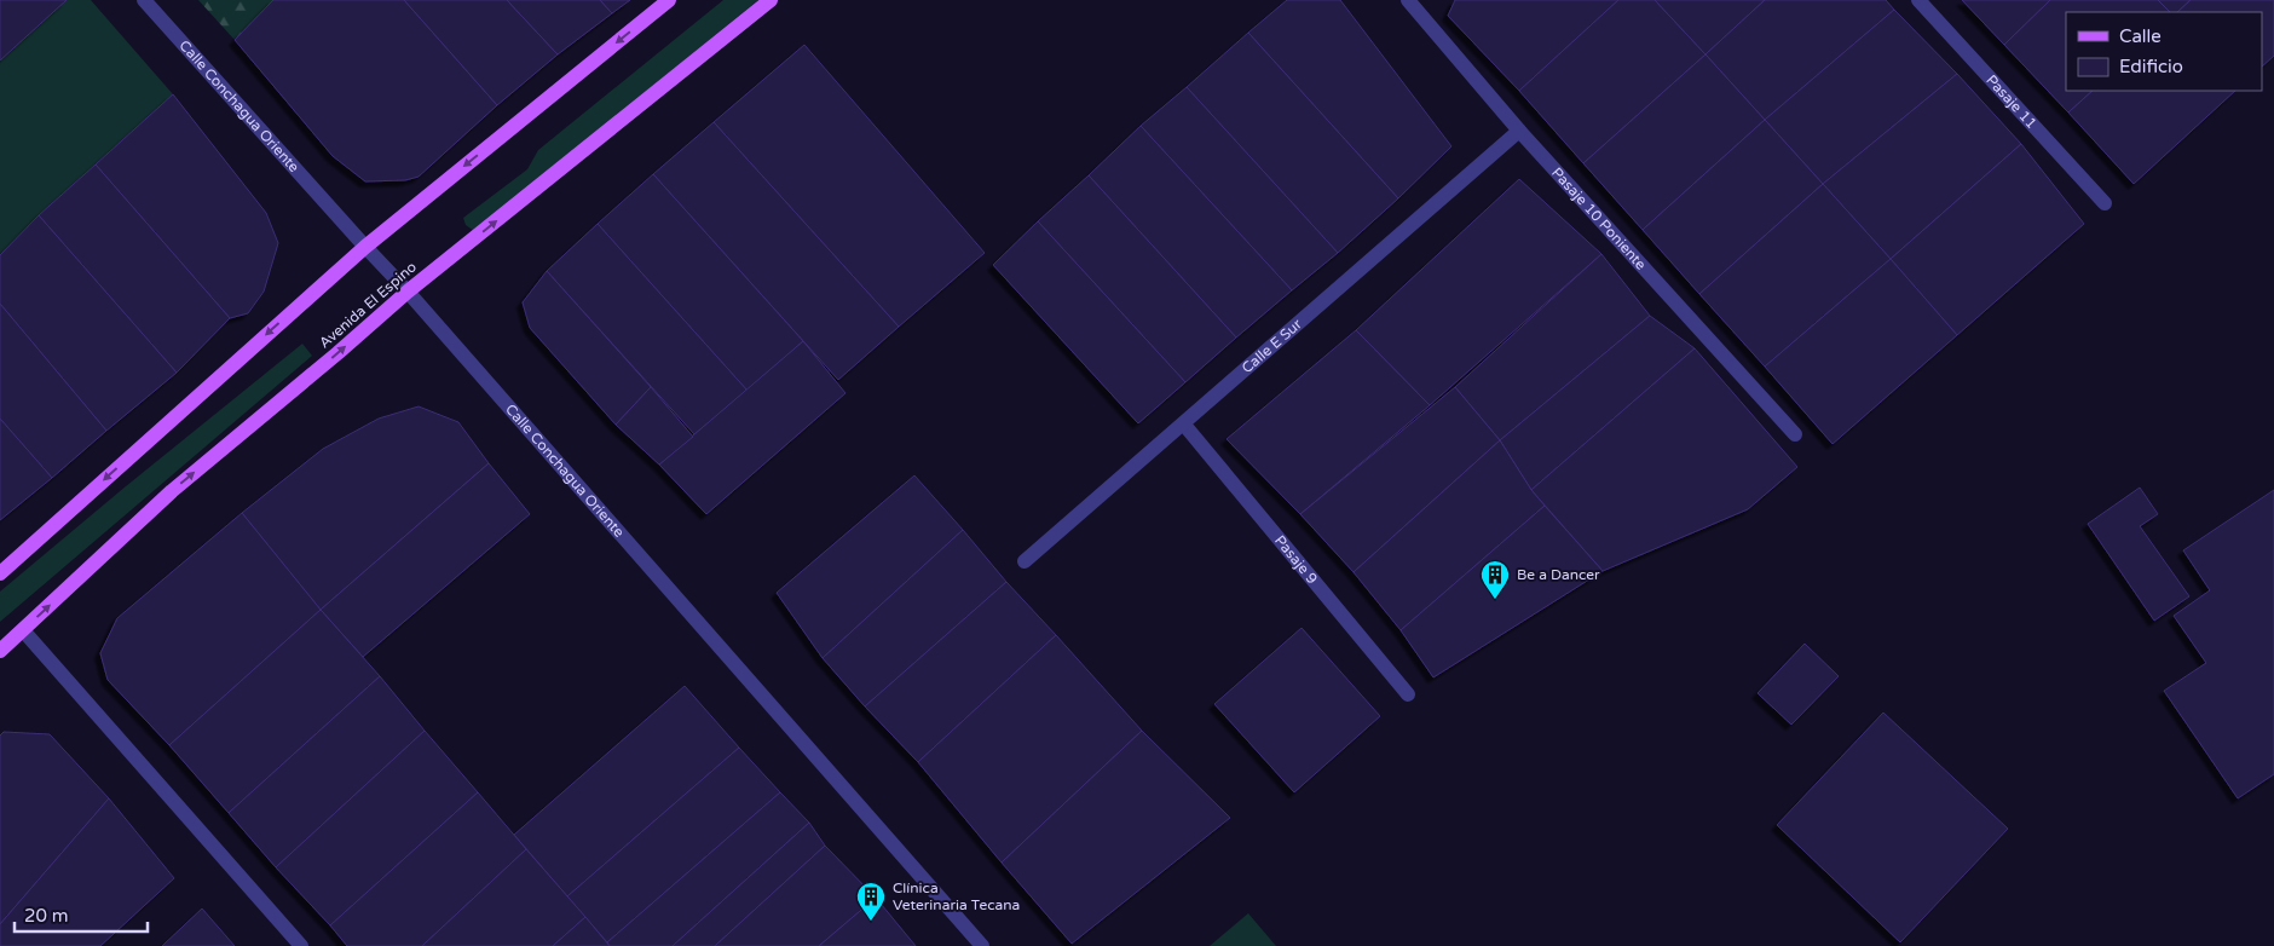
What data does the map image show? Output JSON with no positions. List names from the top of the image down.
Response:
{
  "streets": {
    "main road": ["Avenida El Espino"],
    "street": [
      "Pasaje 11",
      "Calle Conchagua Oriente",
      "Pasaje 10 Poniente",
      "Calle E Sur",
      "Pasaje 9"
    ]
  },
  "crossings": [
    ["Calle Conchagua Oriente", "Avenida El Espino"],
    ["Pasaje 10 Poniente", "Calle E Sur"],
    ["Calle E Sur", "Pasaje 9"]
  ],
  "places": {
    "building": ["Be a Dancer", "Clínica Veterinaria Tecana"]
  },
  "legend": ["Calle", "Edificio"],
  "scale_bar": "20 m"
}
